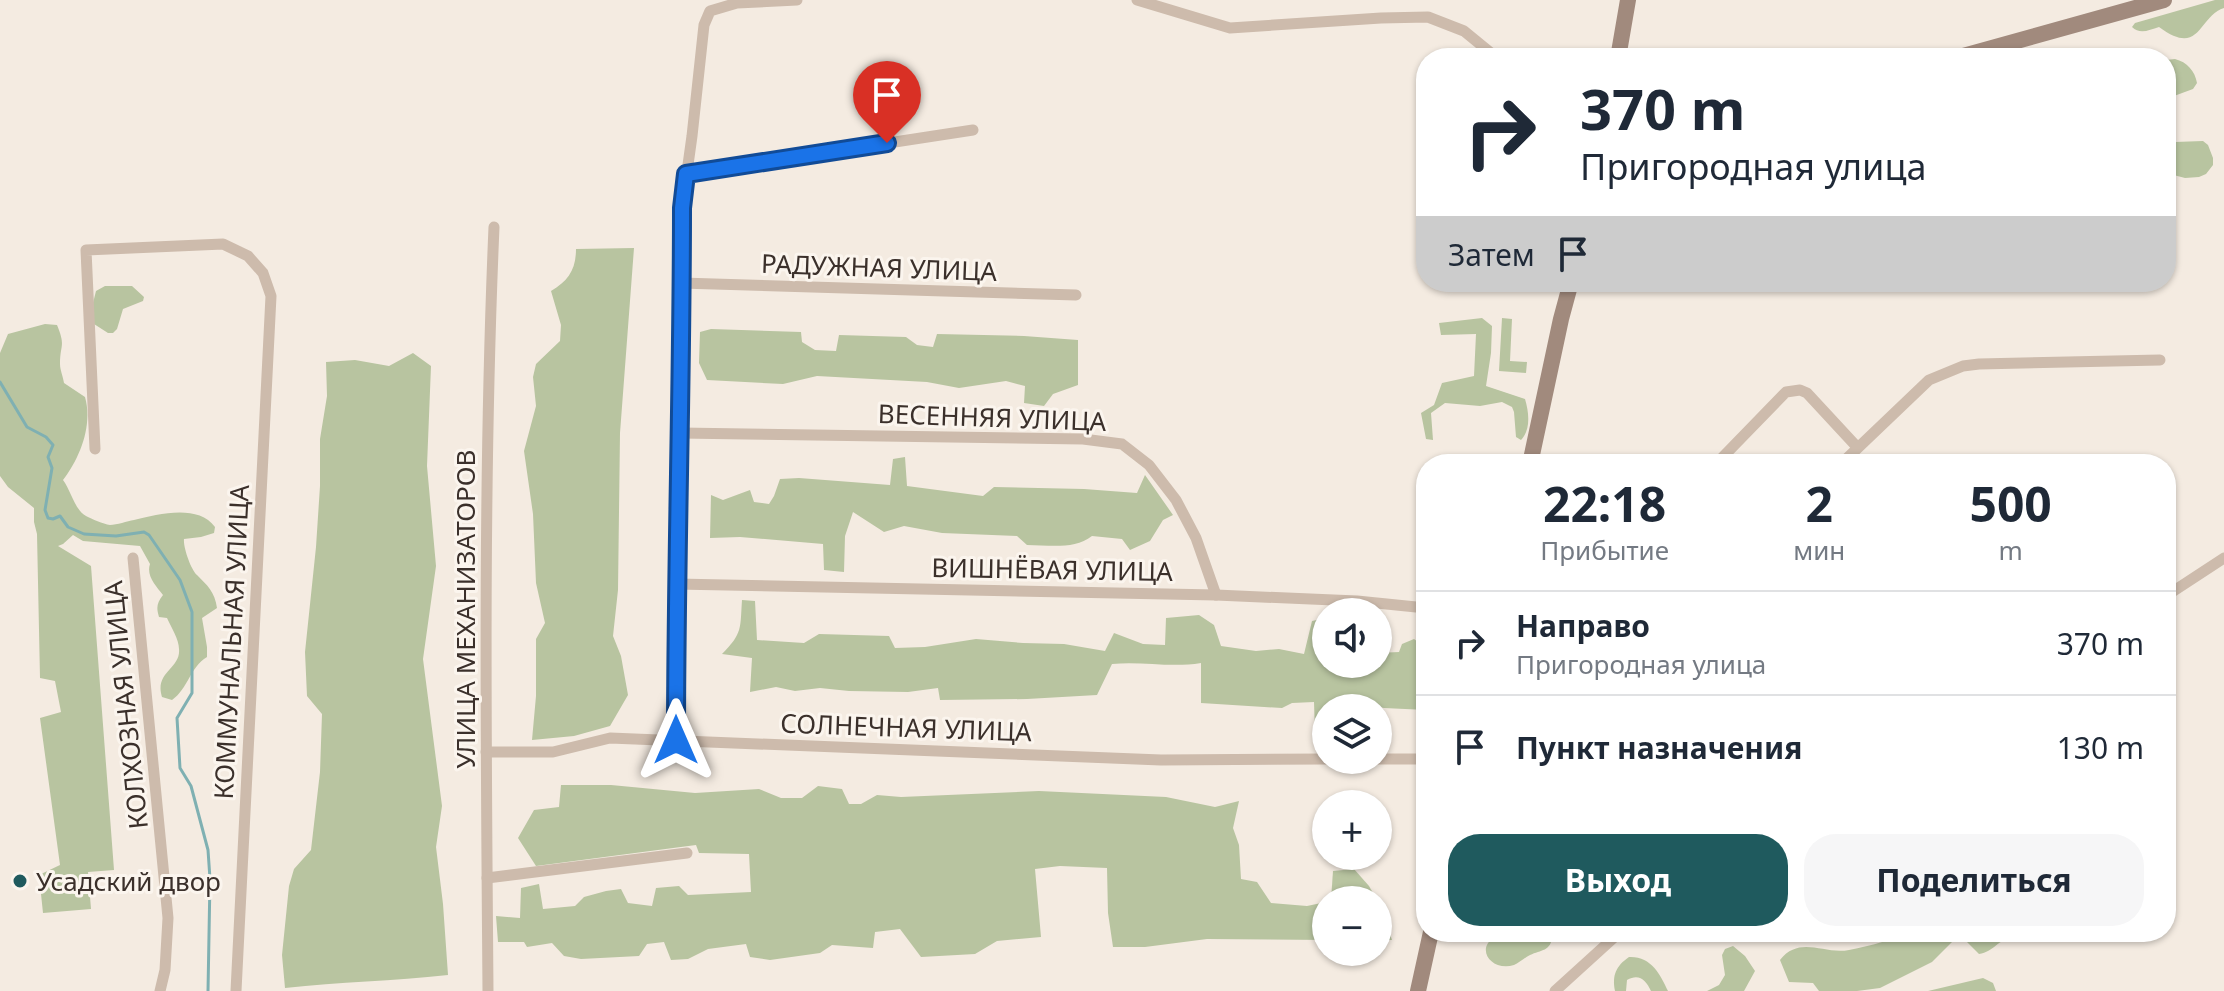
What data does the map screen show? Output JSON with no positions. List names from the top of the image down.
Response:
{
  "streets": {
    "street": [
      "РАДУЖНАЯ УЛИЦА",
      "ВЕСЕННЯЯ УЛИЦА",
      "ВИШНЁВАЯ УЛИЦА",
      "УЛИЦА МЕХАНИЗАТОРОВ",
      "КОММУНАЛЬНАЯ УЛИЦА",
      "КОЛХОЗНАЯ УЛИЦА",
      "СОЛНЕЧНАЯ УЛИЦА"
    ]
  },
  "crossings": [
    ["ВЕСЕННЯЯ УЛИЦА", "ВИШНЁВАЯ УЛИЦА"],
    ["УЛИЦА МЕХАНИЗАТОРОВ", "СОЛНЕЧНАЯ УЛИЦА"]
  ],
  "places": ["Усадский двор"],
  "page": {
    "turn": ["370 m", "Пригородная улица"],
    "then": "Затем",
    "eta": [
      "22:18",
      "Прибытие",
      "2",
      "мин",
      "500",
      "m"
    ],
    "list": [
      {
        "name": "Направо",
        "note": "Пригородная улица",
        "value": "370 m"
      },
      {
        "name": "Пункт назначения",
        "value": "130 m"
      }
    ],
    "map_buttons": ["+", "−"],
    "buttons": ["Выход", "Поделиться"]
  }
}
